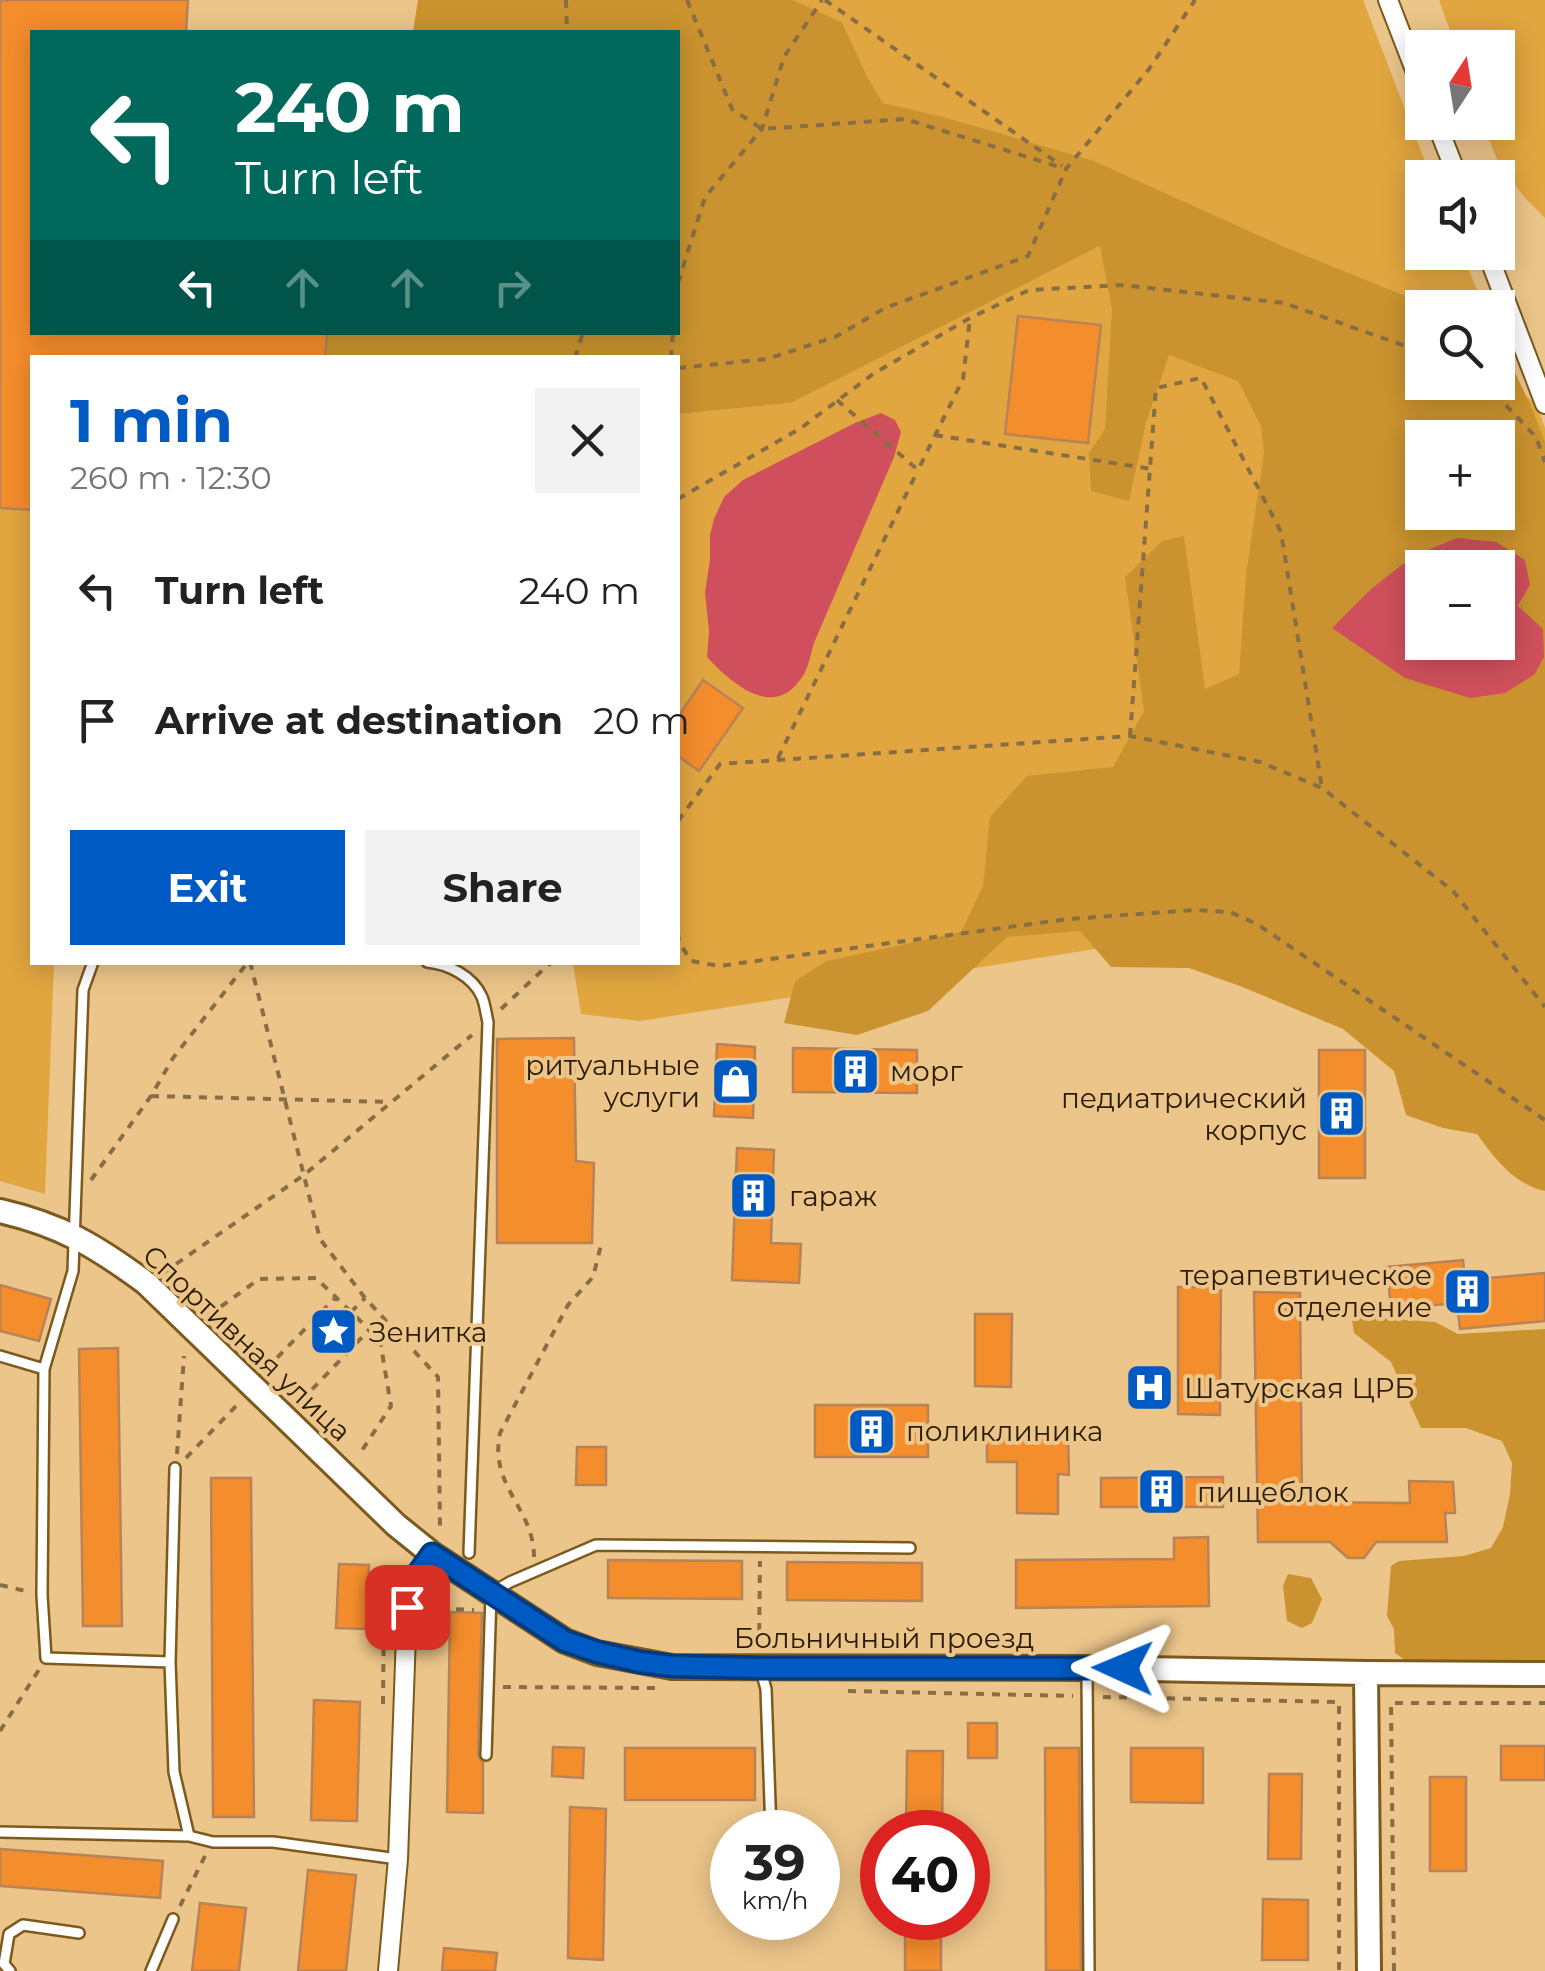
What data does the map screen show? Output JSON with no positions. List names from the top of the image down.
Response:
{
  "streets": {
    "street": ["Спортивная улица", "Больничный проезд"]
  },
  "crossings": [
    ["Спортивная улица", "Больничный проезд"]
  ],
  "places": {
    "building": [
      "морг",
      "педиатрический корпус",
      "гараж",
      "терапевтическое отделение",
      "поликлиника",
      "пищеблок"
    ],
    "shop": ["ритуальные услуги"],
    "place": ["Зенитка"],
    "hospital": ["Шатурская ЦРБ"]
  },
  "north": "top",
  "page": {
    "map_buttons": ["+", "−"],
    "turn": ["240 m", "Turn left"],
    "heading": ["1 min", "260 m · 12:30"],
    "list": [
      {
        "name": "Turn left",
        "value": "240 m"
      },
      {
        "name": "Arrive at destination",
        "value": "20 m"
      }
    ],
    "buttons": ["Exit", "Share"],
    "speed": "39 km/h",
    "limit": "40"
  }
}
